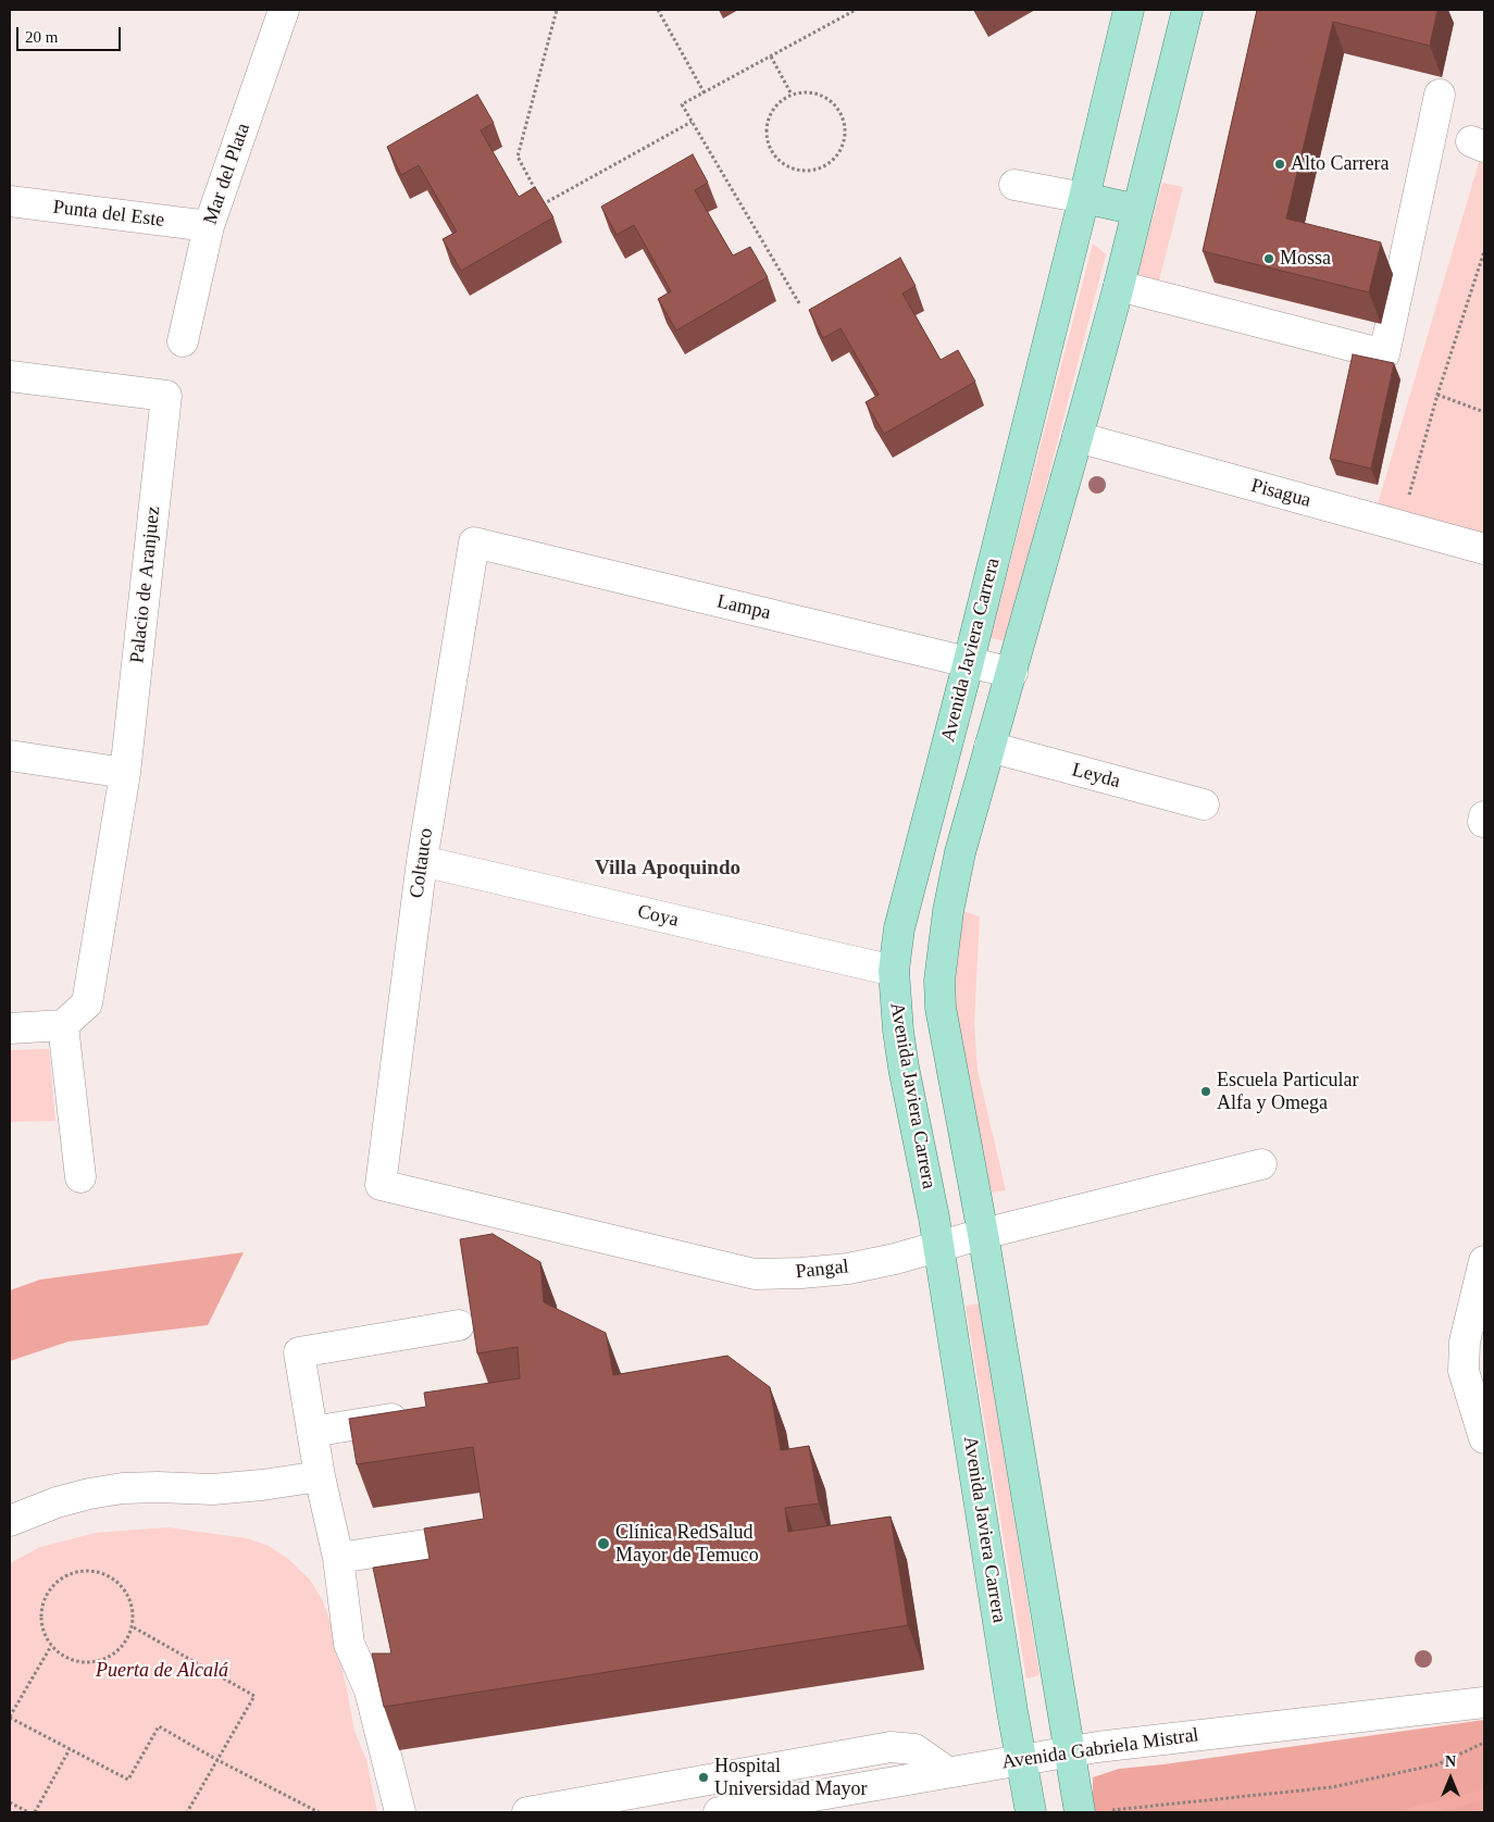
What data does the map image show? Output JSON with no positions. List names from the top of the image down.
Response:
{
  "streets": {
    "main road": ["Avenida Javiera Carrera"],
    "street": [
      "Mar del Plata",
      "Punta del Este",
      "Pisagua",
      "Palacio de Aranjuez",
      "Lampa",
      "Leyda",
      "Coltauco",
      "Coya",
      "Pangal",
      "Avenida Gabriela Mistral"
    ]
  },
  "crossings": [
    ["Mar del Plata", "Punta del Este"],
    ["Lampa", "Avenida Javiera Carrera"],
    ["Lampa", "Coltauco"],
    ["Avenida Javiera Carrera", "Coya"],
    ["Avenida Javiera Carrera", "Pangal"],
    ["Avenida Javiera Carrera", "Avenida Gabriela Mistral"],
    ["Coltauco", "Coya"],
    ["Coltauco", "Pangal"]
  ],
  "districts": ["Villa Apoquindo"],
  "parks": ["Puerta de Alcalá"],
  "places": [
    "Alto Carrera",
    "Mossa",
    "Escuela Particular Alfa y Omega",
    "Clínica RedSalud Mayor de Temuco",
    "Hospital Universidad Mayor"
  ],
  "scale_bar": "20 m",
  "north": "top"
}
